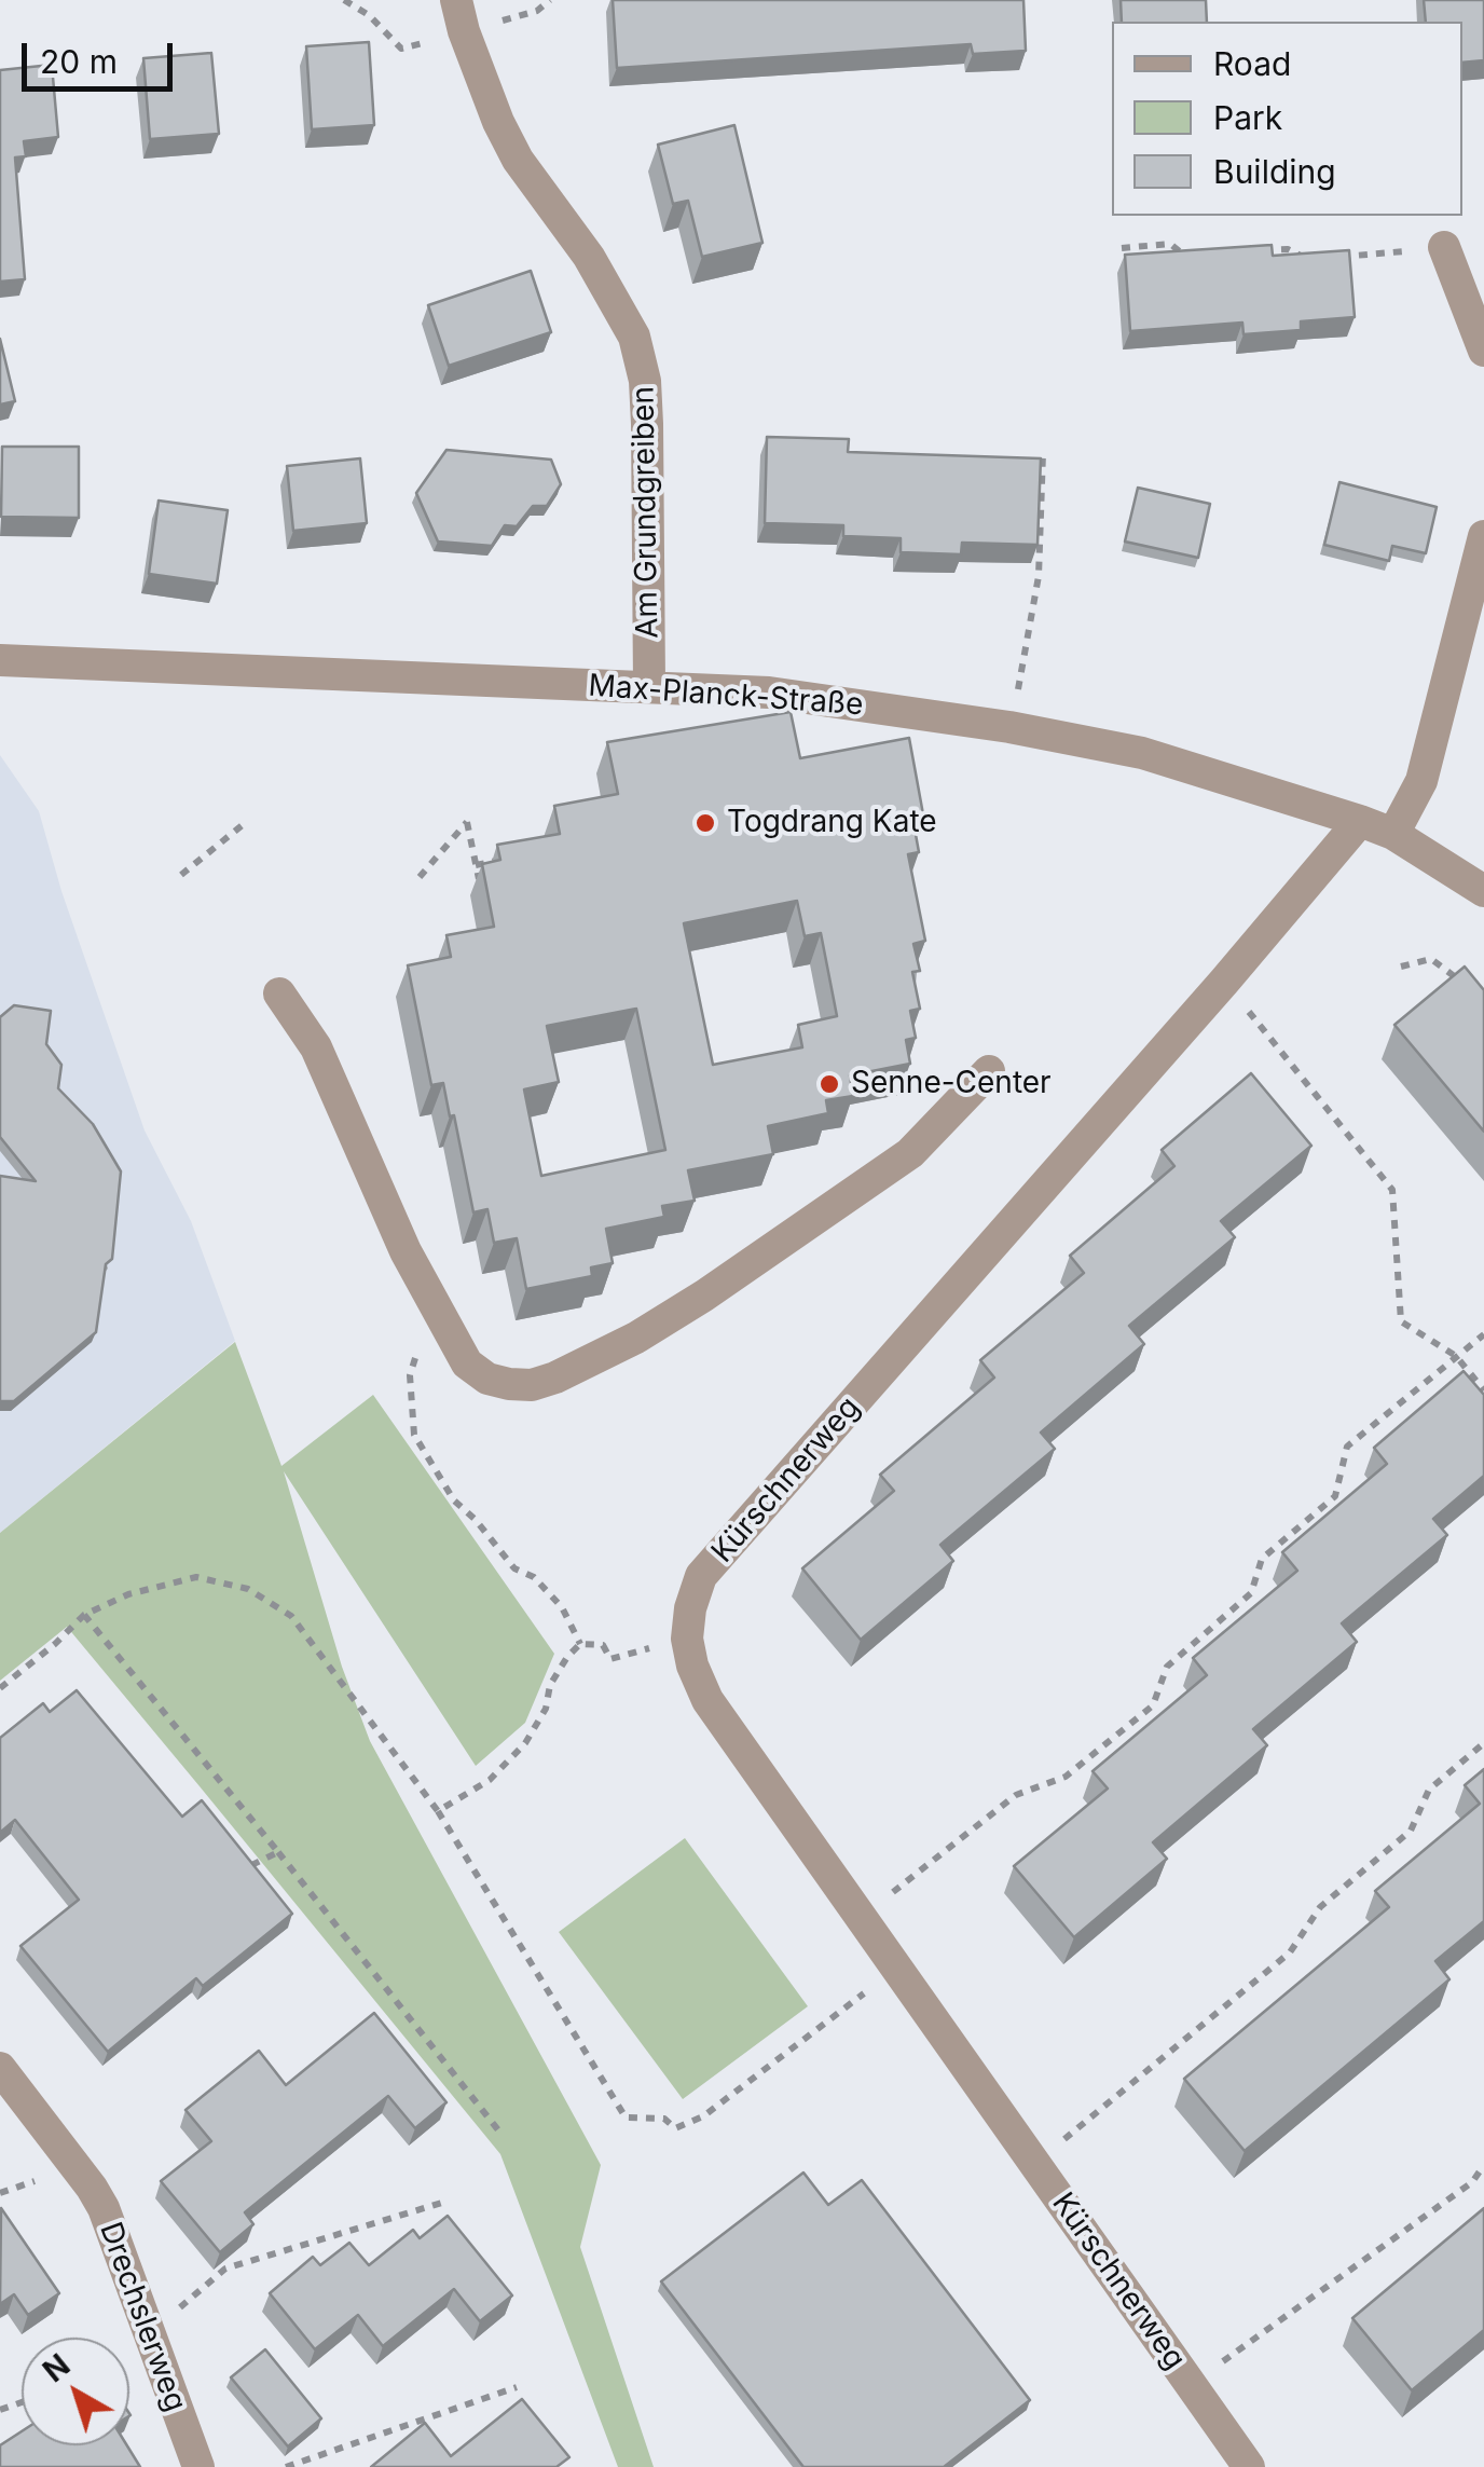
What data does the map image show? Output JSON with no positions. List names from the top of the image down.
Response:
{
  "streets": {
    "street": [
      "Am Grundgreiben",
      "Max-Planck-Straße",
      "Kürschnerweg",
      "Drechslerweg"
    ]
  },
  "crossings": [
    ["Am Grundgreiben", "Max-Planck-Straße"],
    ["Max-Planck-Straße", "Kürschnerweg"]
  ],
  "places": ["Togdrang Kate", "Senne-Center"],
  "legend": ["Road", "Park", "Building"],
  "scale_bar": "20 m",
  "north": "top left"
}
